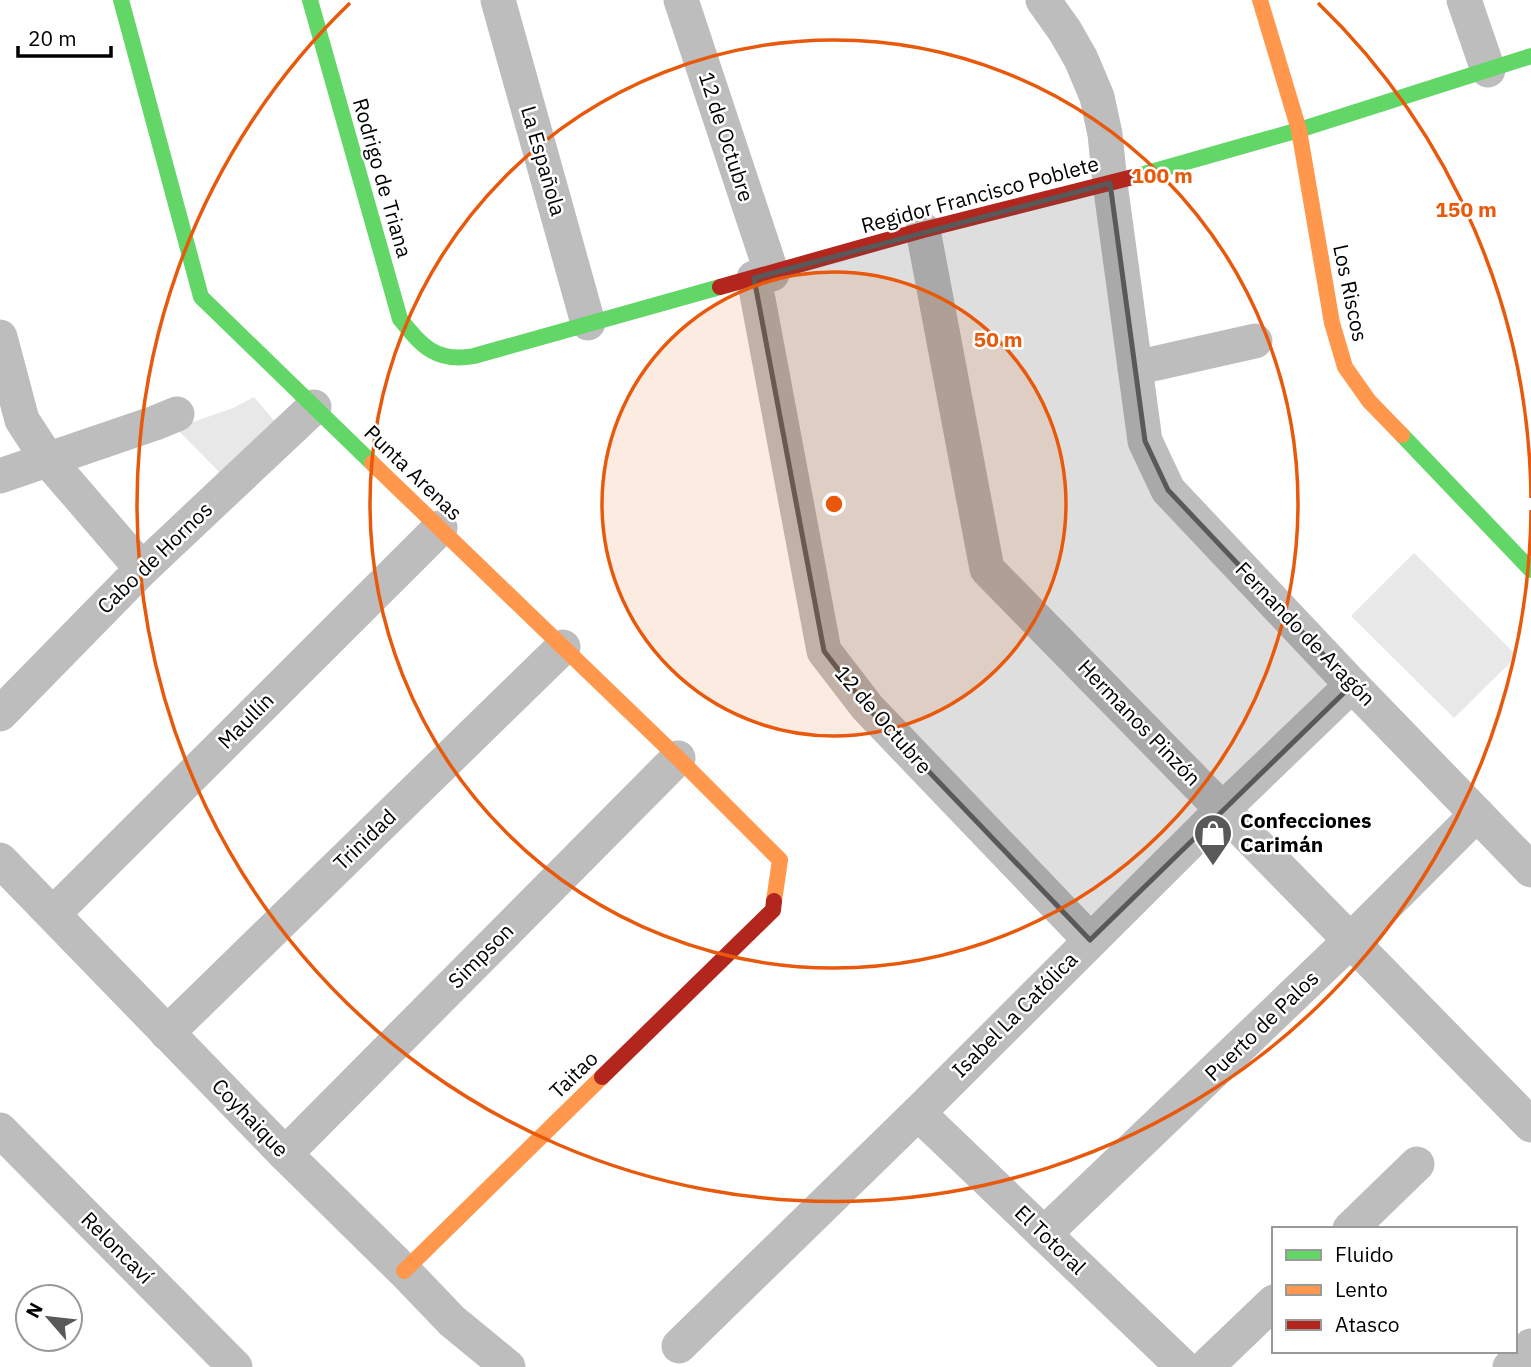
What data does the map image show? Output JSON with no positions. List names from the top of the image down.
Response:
{
  "streets": {
    "street": [
      "12 de Octubre",
      "La Española",
      "Rodrigo de Triana",
      "Regidor Francisco Poblete",
      "Los Riscos",
      "Punta Arenas",
      "Cabo de Hornos",
      "Fernando de Aragón",
      "Maullín",
      "Hermanos Pinzón",
      "Trinidad",
      "Simpson",
      "Isabel La Católica",
      "Puerto de Palos",
      "Taitao",
      "Coyhaique",
      "El Totoral",
      "Reloncaví"
    ]
  },
  "crossings": [
    ["12 de Octubre", "Regidor Francisco Poblete"],
    ["12 de Octubre", "Isabel La Católica"],
    ["La Española", "Regidor Francisco Poblete"],
    ["Rodrigo de Triana", "Regidor Francisco Poblete"],
    ["Regidor Francisco Poblete", "Los Riscos"],
    ["Regidor Francisco Poblete", "Fernando de Aragón"],
    ["Regidor Francisco Poblete", "Hermanos Pinzón"],
    ["Punta Arenas", "Cabo de Hornos"],
    ["Punta Arenas", "Maullín"],
    ["Punta Arenas", "Trinidad"],
    ["Punta Arenas", "Simpson"],
    ["Punta Arenas", "Taitao"],
    ["Fernando de Aragón", "Isabel La Católica"],
    ["Fernando de Aragón", "Puerto de Palos"],
    ["Maullín", "Coyhaique"],
    ["Hermanos Pinzón", "Isabel La Católica"],
    ["Hermanos Pinzón", "Puerto de Palos"],
    ["Trinidad", "Coyhaique"],
    ["Simpson", "Coyhaique"],
    ["Isabel La Católica", "El Totoral"],
    ["Puerto de Palos", "El Totoral"],
    ["Taitao", "Coyhaique"]
  ],
  "places": {
    "shop": ["Confecciones Carimán"]
  },
  "legend": ["Fluido", "Lento", "Atasco"],
  "scale_bar": "20 m",
  "north": "top left",
  "rings": ["100 m", "150 m", "50 m"]
}
